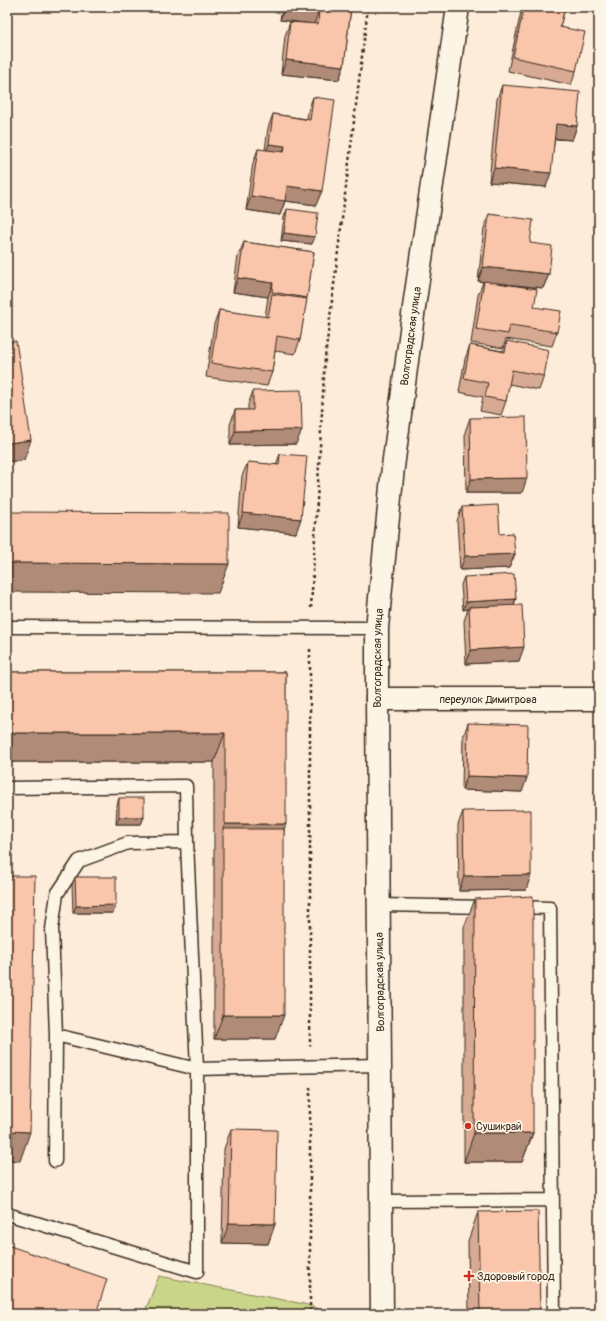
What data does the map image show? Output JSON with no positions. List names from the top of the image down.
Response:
{
  "streets": {
    "main road": ["Волгоградская улица", "переулок Димитрова"]
  },
  "crossings": [
    ["Волгоградская улица", "переулок Димитрова"]
  ],
  "places": {
    "other": ["Сушикрай"],
    "health": ["Здоровый город"]
  }
}
